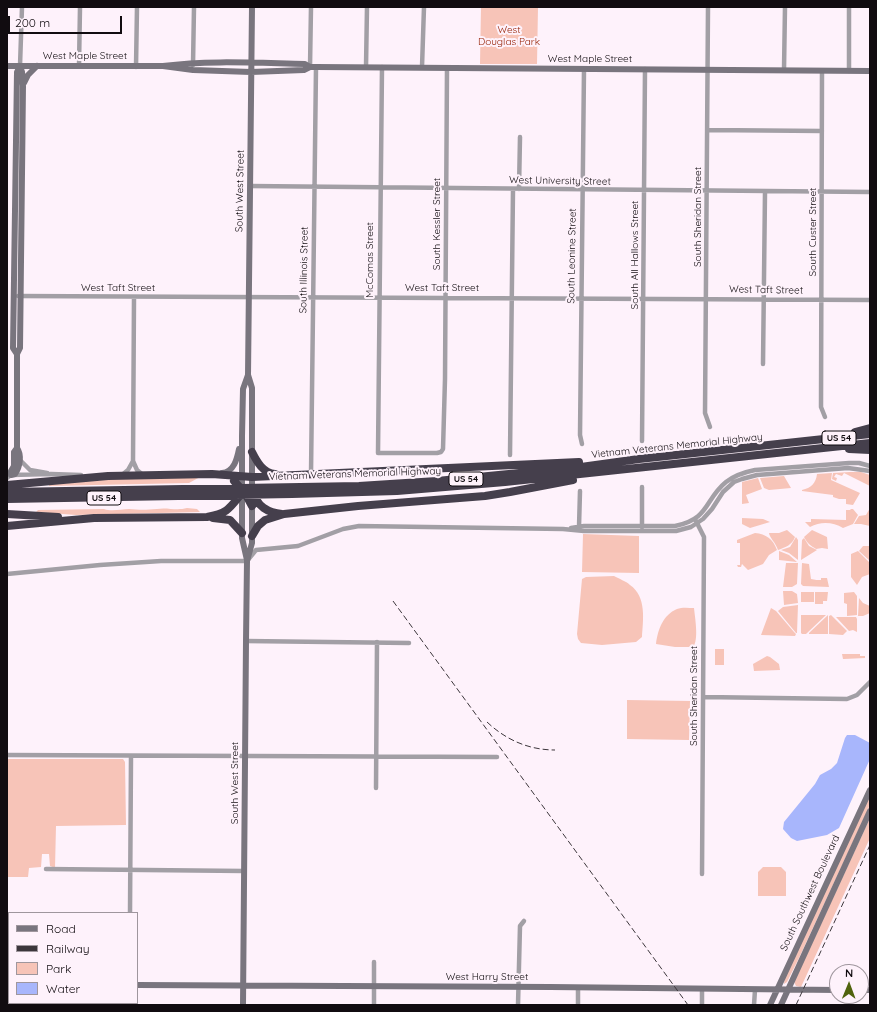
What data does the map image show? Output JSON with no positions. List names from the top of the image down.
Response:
{
  "streets": {
    "highway": ["US 54", "Vietnam Veterans Memorial Highway"],
    "street": [
      "West Maple Street",
      "West University Street",
      "South West Street",
      "South Sheridan Street",
      "South Kessler Street",
      "South Custer Street",
      "South All Hallows Street",
      "South Leonine Street",
      "McComas Street",
      "South Illinois Street",
      "West Taft Street",
      "South Southwest Boulevard",
      "West Harry Street"
    ]
  },
  "crossings": [
    ["West Maple Street", "South West Street"],
    ["West Maple Street", "South Sheridan Street"],
    ["West Maple Street", "South Kessler Street"],
    ["West Maple Street", "South Custer Street"],
    ["West Maple Street", "South All Hallows Street"],
    ["West Maple Street", "South Leonine Street"],
    ["West Maple Street", "McComas Street"],
    ["West Maple Street", "South Illinois Street"],
    ["West University Street", "South West Street"],
    ["West University Street", "South Sheridan Street"],
    ["West University Street", "South Kessler Street"],
    ["West University Street", "South Custer Street"],
    ["West University Street", "South All Hallows Street"],
    ["West University Street", "South Leonine Street"],
    ["West University Street", "McComas Street"],
    ["West University Street", "South Illinois Street"],
    ["South West Street", "West Taft Street"],
    ["South West Street", "West Harry Street"],
    ["South Sheridan Street", "West Taft Street"],
    ["South Kessler Street", "McComas Street"],
    ["South Kessler Street", "West Taft Street"],
    ["South Custer Street", "West Taft Street"],
    ["South All Hallows Street", "West Taft Street"],
    ["South Leonine Street", "West Taft Street"],
    ["McComas Street", "West Taft Street"],
    ["South Illinois Street", "West Taft Street"],
    ["South Southwest Boulevard", "West Harry Street"]
  ],
  "parks": ["West Douglas Park"],
  "legend": [
    "Road",
    "Railway",
    "Park",
    "Water"
  ],
  "scale_bar": "200 m",
  "north": "top"
}
